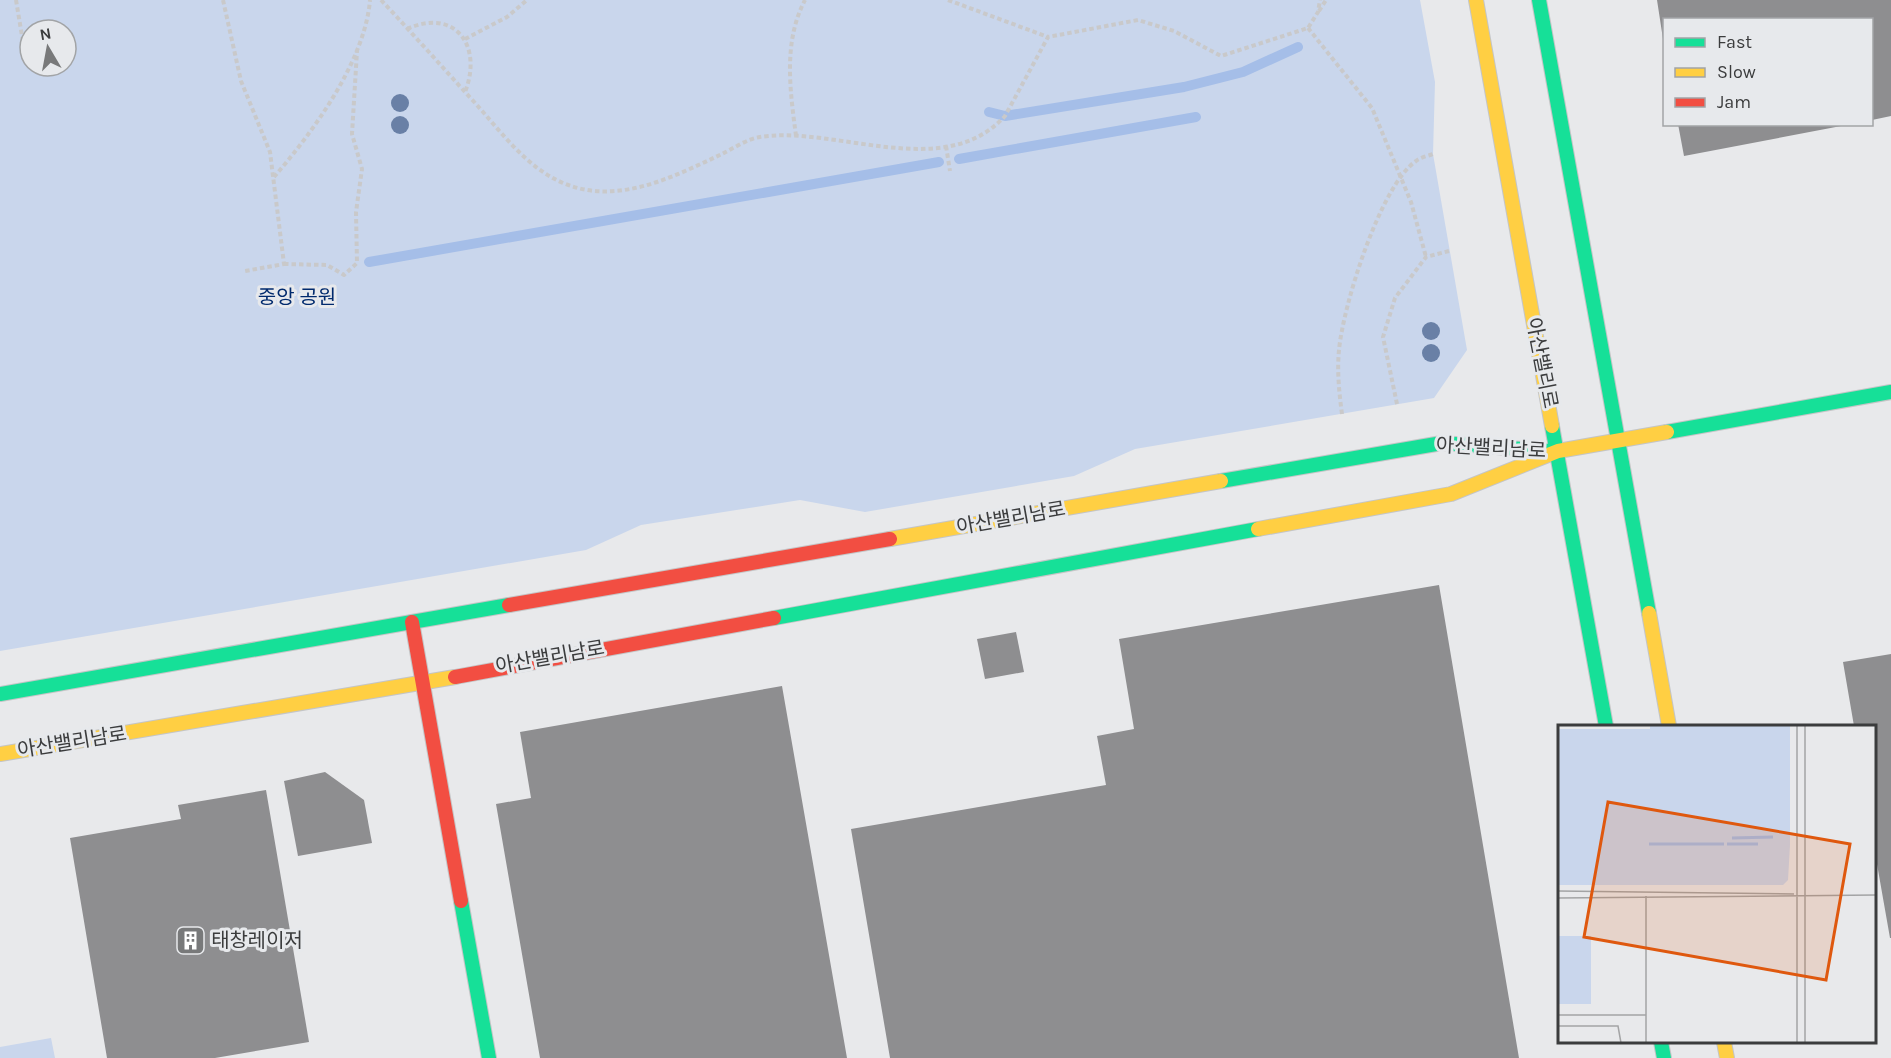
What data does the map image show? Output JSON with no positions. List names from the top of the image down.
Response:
{
  "streets": {
    "street": ["아산밸리로", "아산밸리남로"]
  },
  "crossings": [
    ["아산밸리로", "아산밸리남로"]
  ],
  "parks": ["중앙 공원"],
  "places": {
    "building": ["태창레이저"]
  },
  "legend": ["Fast", "Slow", "Jam"],
  "north": "top"
}
